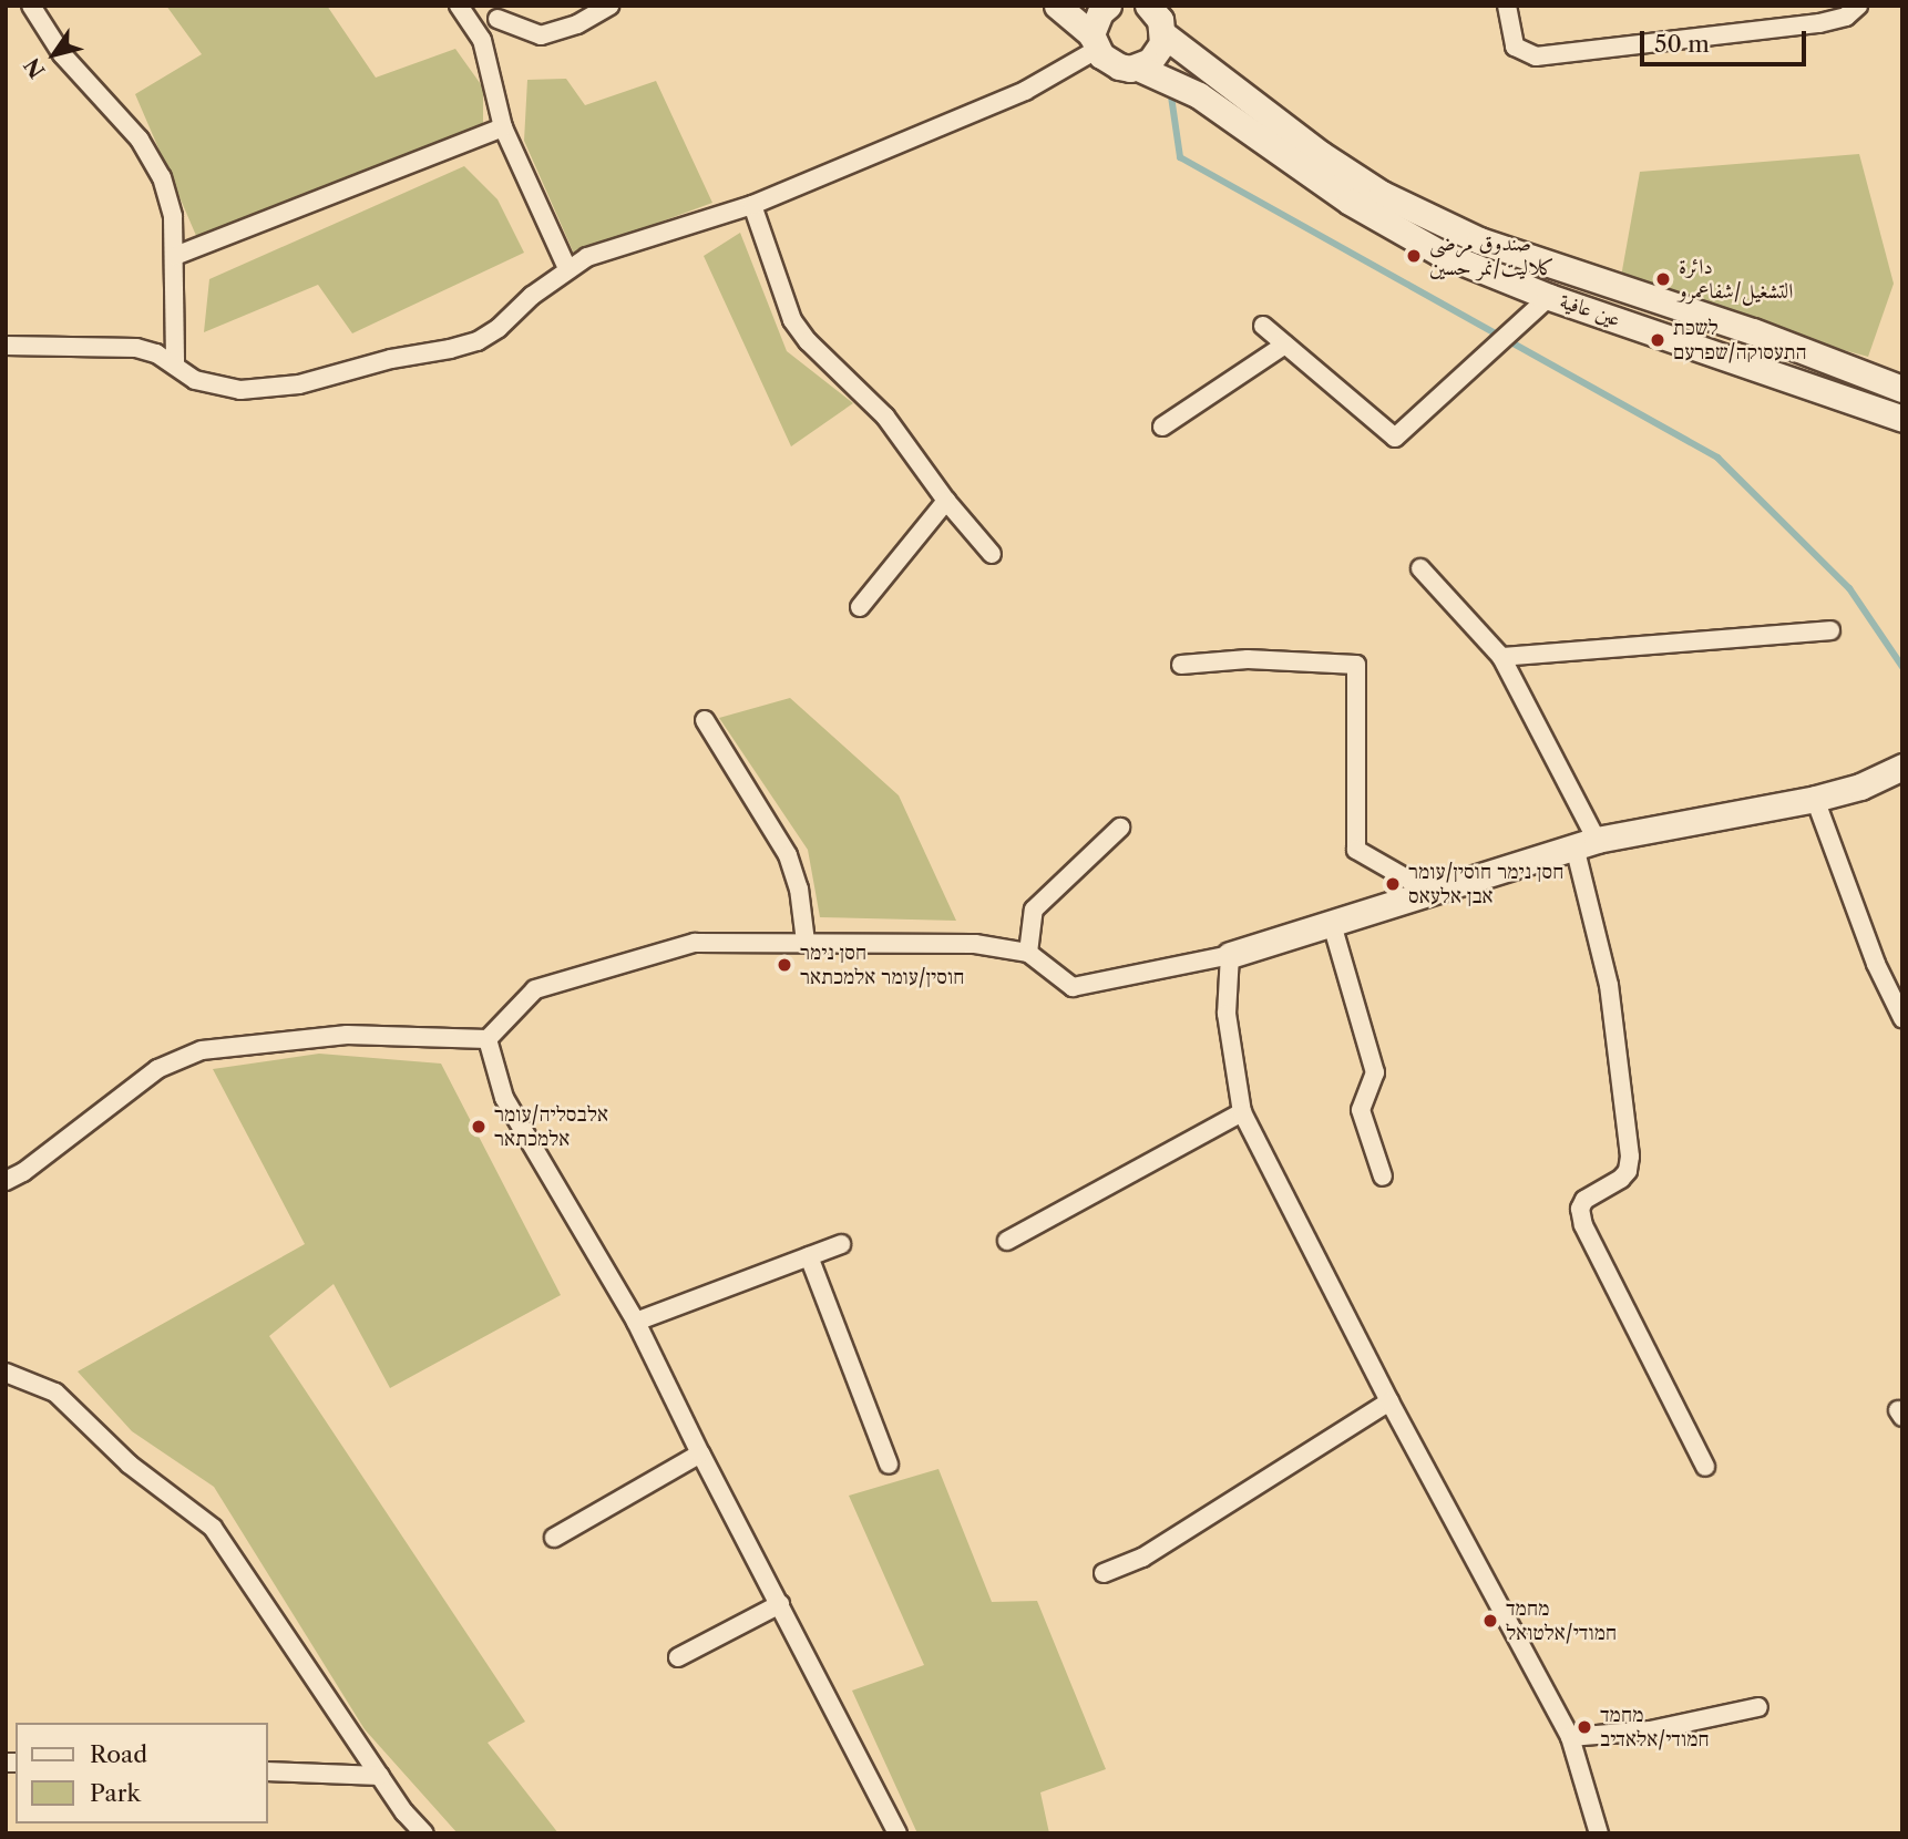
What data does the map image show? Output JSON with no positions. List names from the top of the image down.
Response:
{
  "streets": {
    "main road": ["عين عافية"]
  },
  "places": [
    "صندوق مرضى كلاليت/نمر حسين",
    "دائرة التشغيل/شفاعمرو",
    "לשכת התעסוקה/שפרעם",
    "חסן נימר חוסין/עומר אבן אלעאס",
    "חסן נימר חוסין/עומר אלמכתאר",
    "אלבסליה/עומר אלמכתאר",
    "מחמד חמודי/אלטואל",
    "מחמד חמודי/אלאדיב"
  ],
  "legend": ["Road", "Park"],
  "scale_bar": "50 m",
  "north": "bottom left"
}
